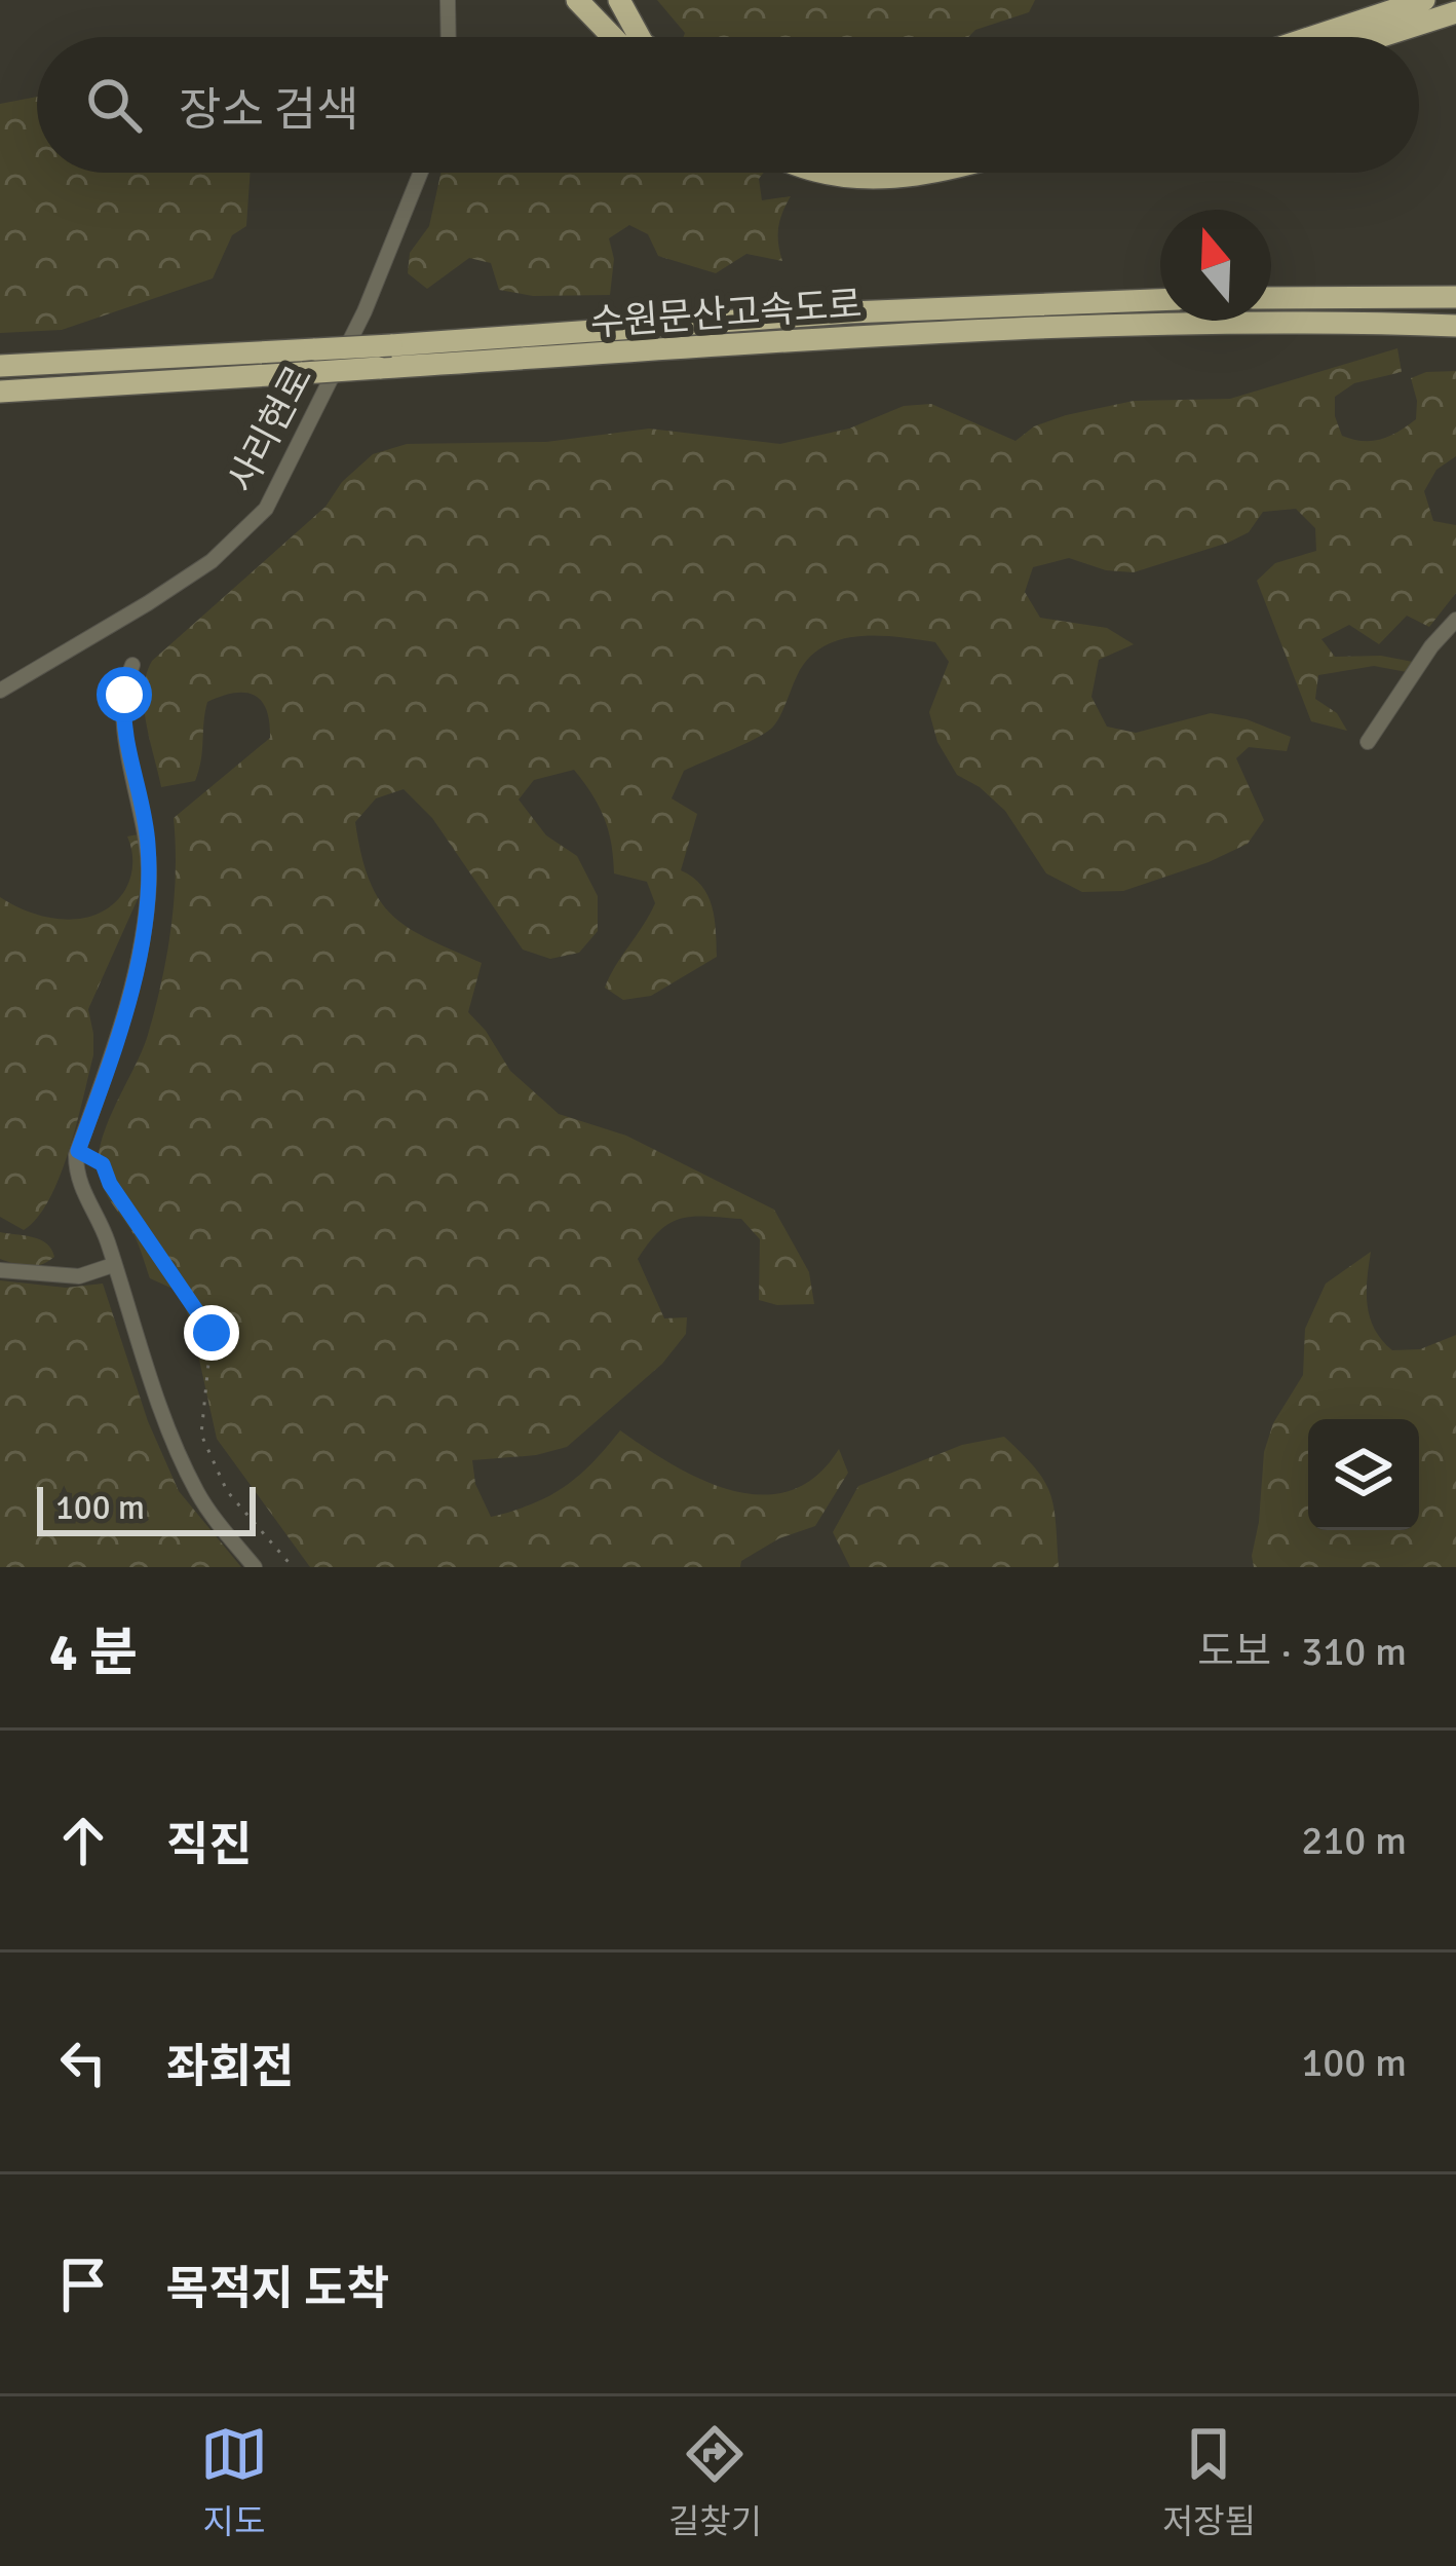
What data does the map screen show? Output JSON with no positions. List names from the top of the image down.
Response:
{
  "streets": {
    "highway": ["수원문산고속도로"],
    "street": ["사리현로"]
  },
  "scale_bar": "100 m",
  "north": "top",
  "page": {
    "search": "장소 검색",
    "scale": "100 m",
    "heading": ["4 분", "도보 · 310 m"],
    "list": [
      ["직진", "210 m"],
      ["좌회전", "100 m"],
      "목적지 도착"
    ],
    "nav": ["지도", "길찾기", "저장됨"]
  }
}
